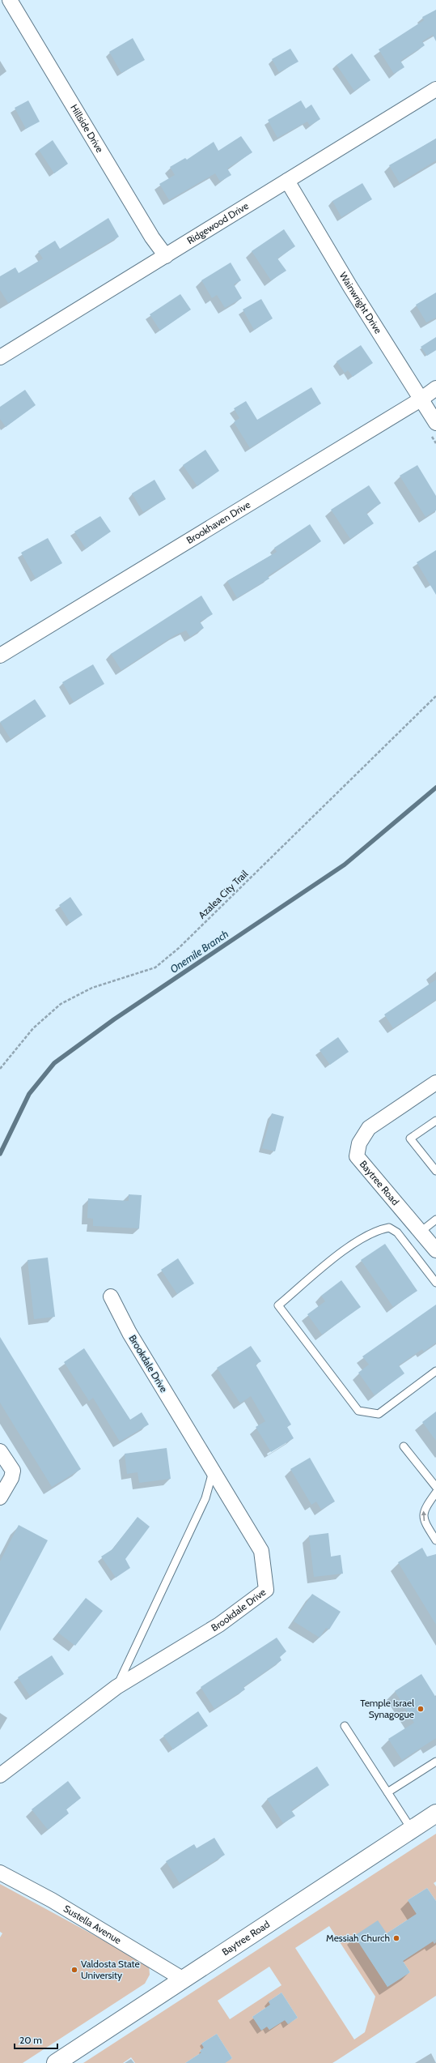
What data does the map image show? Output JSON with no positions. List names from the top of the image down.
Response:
{
  "streets": {
    "main road": ["Baytree Road"],
    "street": [
      "Hillside Drive",
      "Ridgewood Drive",
      "Wainwright Drive",
      "Brookhaven Drive",
      "Brookdale Drive",
      "Sustella Avenue"
    ],
    "path": ["Azalea City Trail"]
  },
  "crossings": [
    ["Hillside Drive", "Ridgewood Drive"],
    ["Ridgewood Drive", "Wainwright Drive"],
    ["Wainwright Drive", "Brookhaven Drive"],
    ["Baytree Road", "Sustella Avenue"]
  ],
  "water": ["Onemile Branch"],
  "places": ["Temple Israel Synagogue", "Messiah Church", "Valdosta State University"],
  "scale_bar": "20 m"
}
